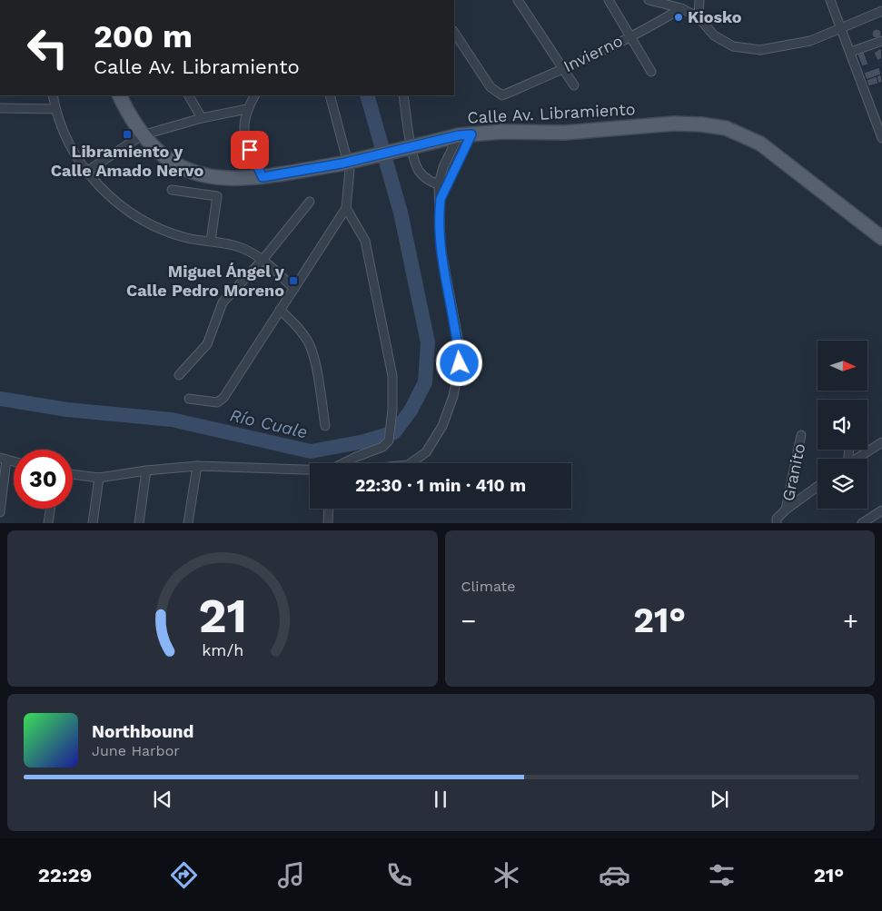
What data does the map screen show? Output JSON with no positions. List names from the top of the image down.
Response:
{
  "streets": {
    "main road": ["Calle Av. Libramiento"],
    "street": ["Invierno", "Granito"]
  },
  "water": ["Río Cuale"],
  "places": {
    "other": ["Kiosko"],
    "transit": ["Libramiento y Calle Amado Nervo", "Miguel Ángel y Calle Pedro Moreno"]
  },
  "north": "right",
  "page": {
    "turn": ["200 m", "Calle Av. Libramiento"],
    "limit": "30",
    "trip": "22:30 · 1 min · 410 m",
    "tile": "Climate",
    "heat": ["−", "21°", "+"],
    "song": ["Northbound", "June Harbor"],
    "tabs": ["22:29", "21°"],
    "gauge": ["21", "km/h"]
  }
}
